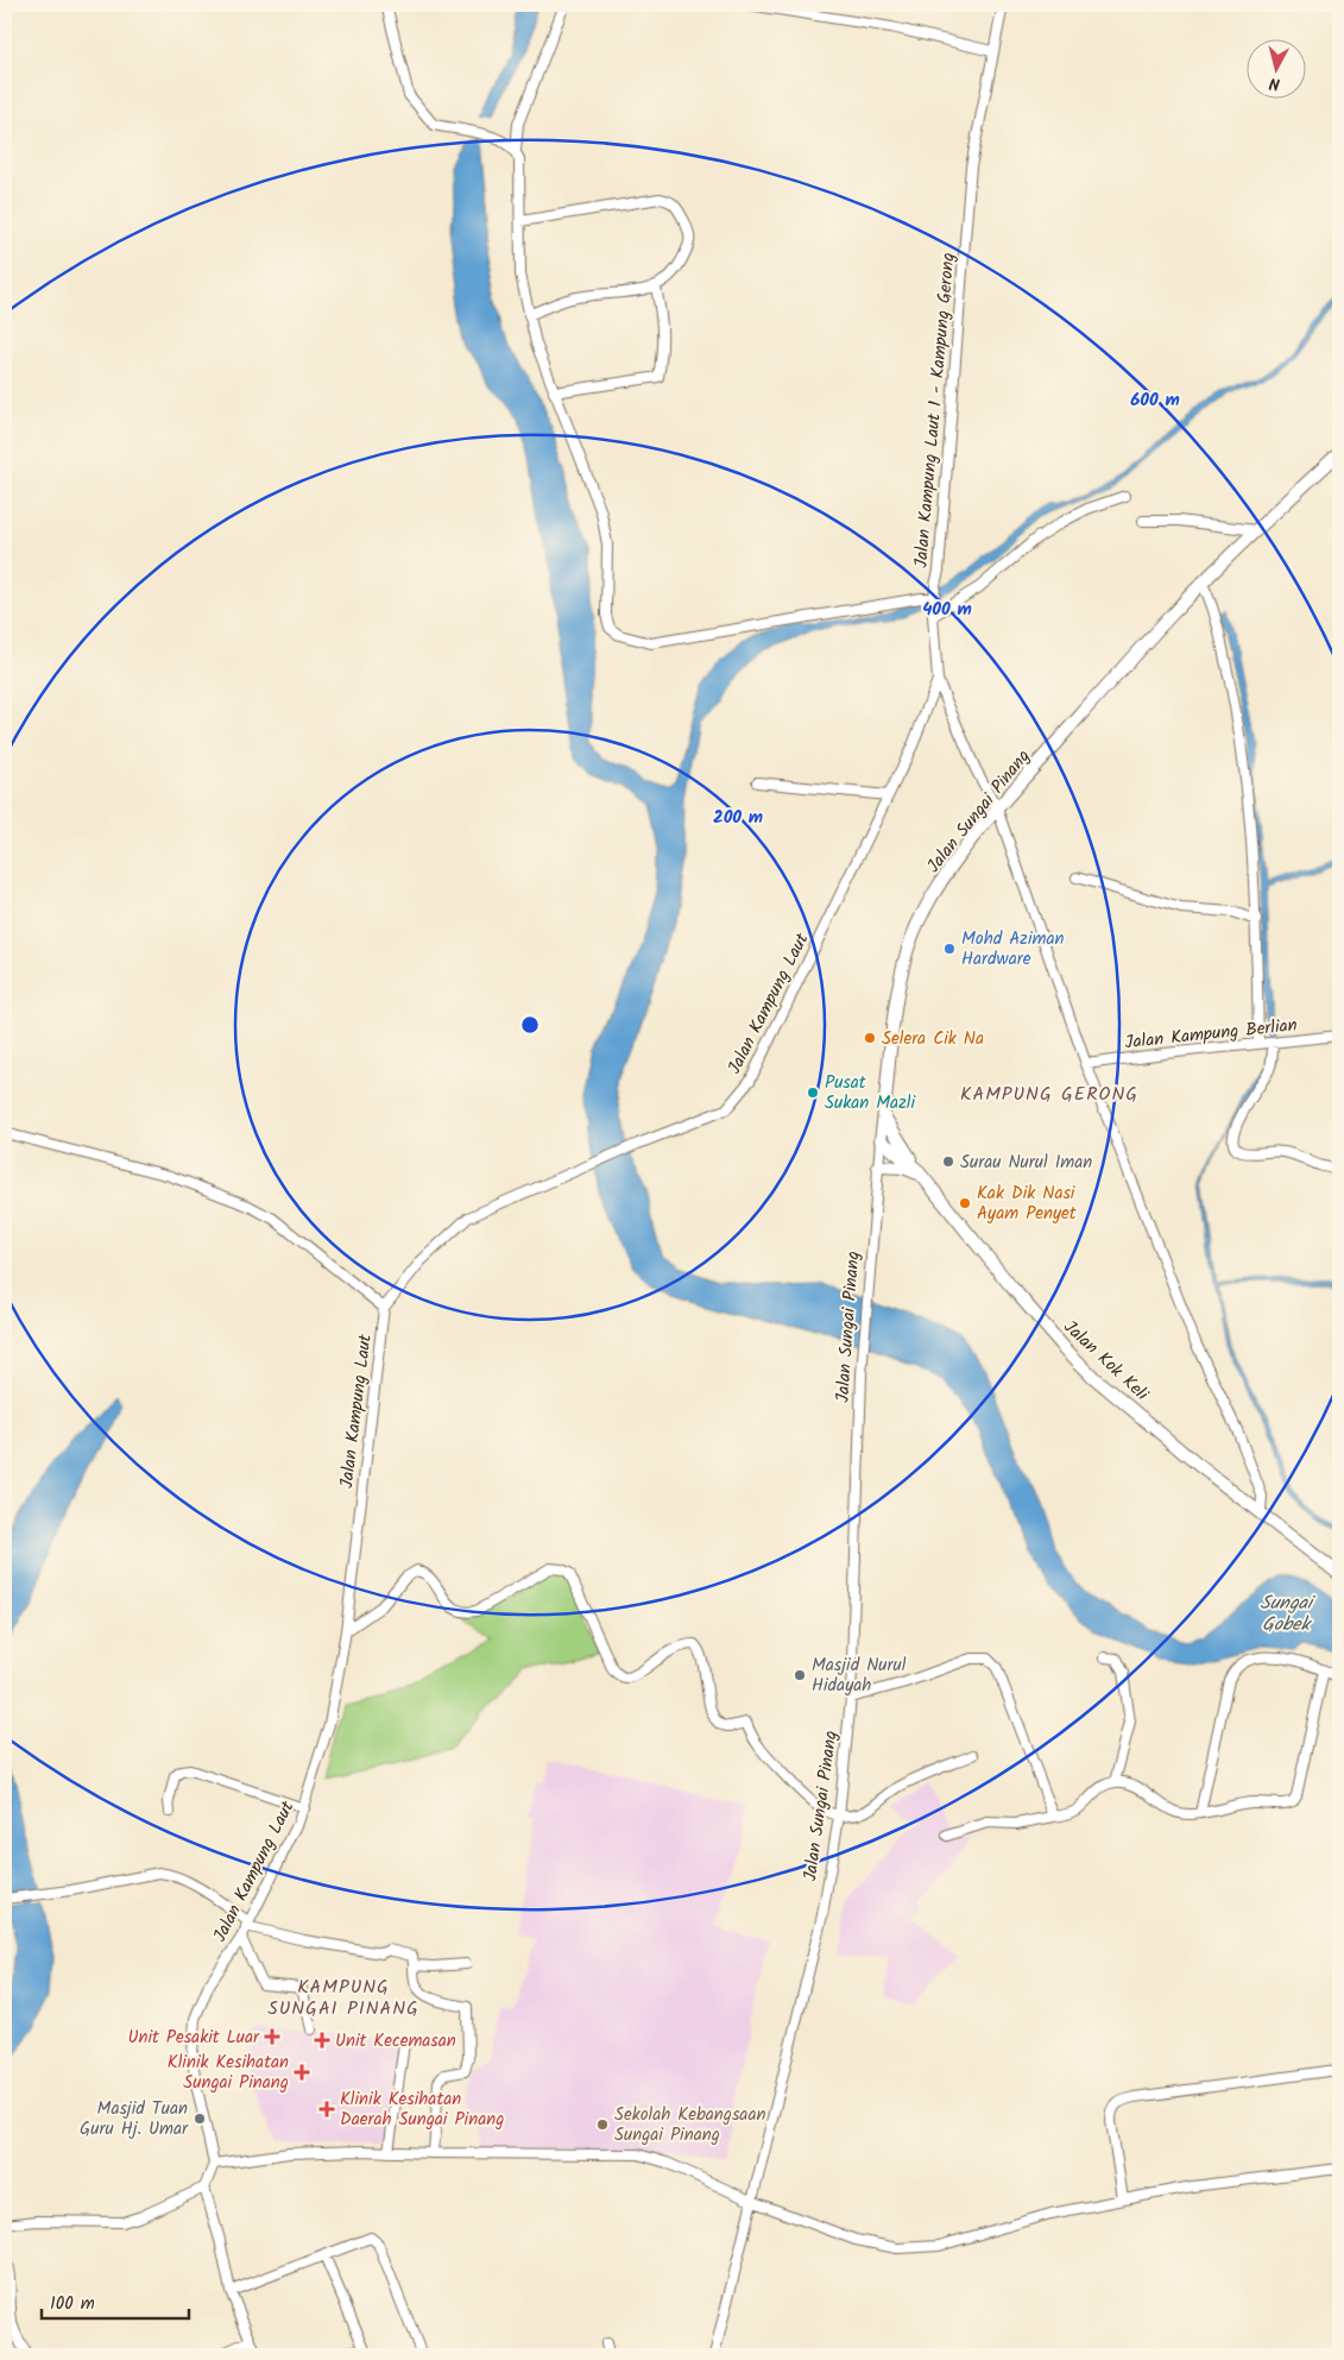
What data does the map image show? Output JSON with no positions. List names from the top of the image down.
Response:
{
  "streets": {
    "street": [
      "Jalan Kampung Laut 1 - Kampung Gerong",
      "Jalan Sungai Pinang",
      "Jalan Kampung Laut",
      "Jalan Kampung Berlian",
      "Jalan Kok Keli"
    ]
  },
  "crossings": [
    ["Jalan Kampung Laut 1 - Kampung Gerong", "Jalan Sungai Pinang"],
    ["Jalan Kampung Laut 1 - Kampung Gerong", "Jalan Kampung Laut"],
    ["Jalan Kampung Laut 1 - Kampung Gerong", "Jalan Kampung Berlian"],
    ["Jalan Kampung Laut 1 - Kampung Gerong", "Jalan Kok Keli"],
    ["Jalan Sungai Pinang", "Jalan Kok Keli"]
  ],
  "districts": ["KAMPUNG GERONG", "KAMPUNG SUNGAI PINANG"],
  "water": ["Sungai Gobek"],
  "places": {
    "other": [
      "Mohd Aziman Hardware",
      "Selera Cik Na",
      "Pusat Sukan Mazli",
      "Surau Nurul Iman",
      "Kak Dik Nasi Ayam Penyet",
      "Masjid Nurul Hidayah",
      "Masjid Tuan Guru Hj. Umar",
      "Sekolah Kebangsaan Sungai Pinang"
    ],
    "health": [
      "Unit Pesakit Luar",
      "Unit Kecemasan",
      "Klinik Kesihatan Sungai Pinang",
      "Klinik Kesihatan Daerah Sungai Pinang"
    ]
  },
  "scale_bar": "100 m",
  "north": "bottom",
  "rings": ["600 m", "400 m", "200 m"]
}
